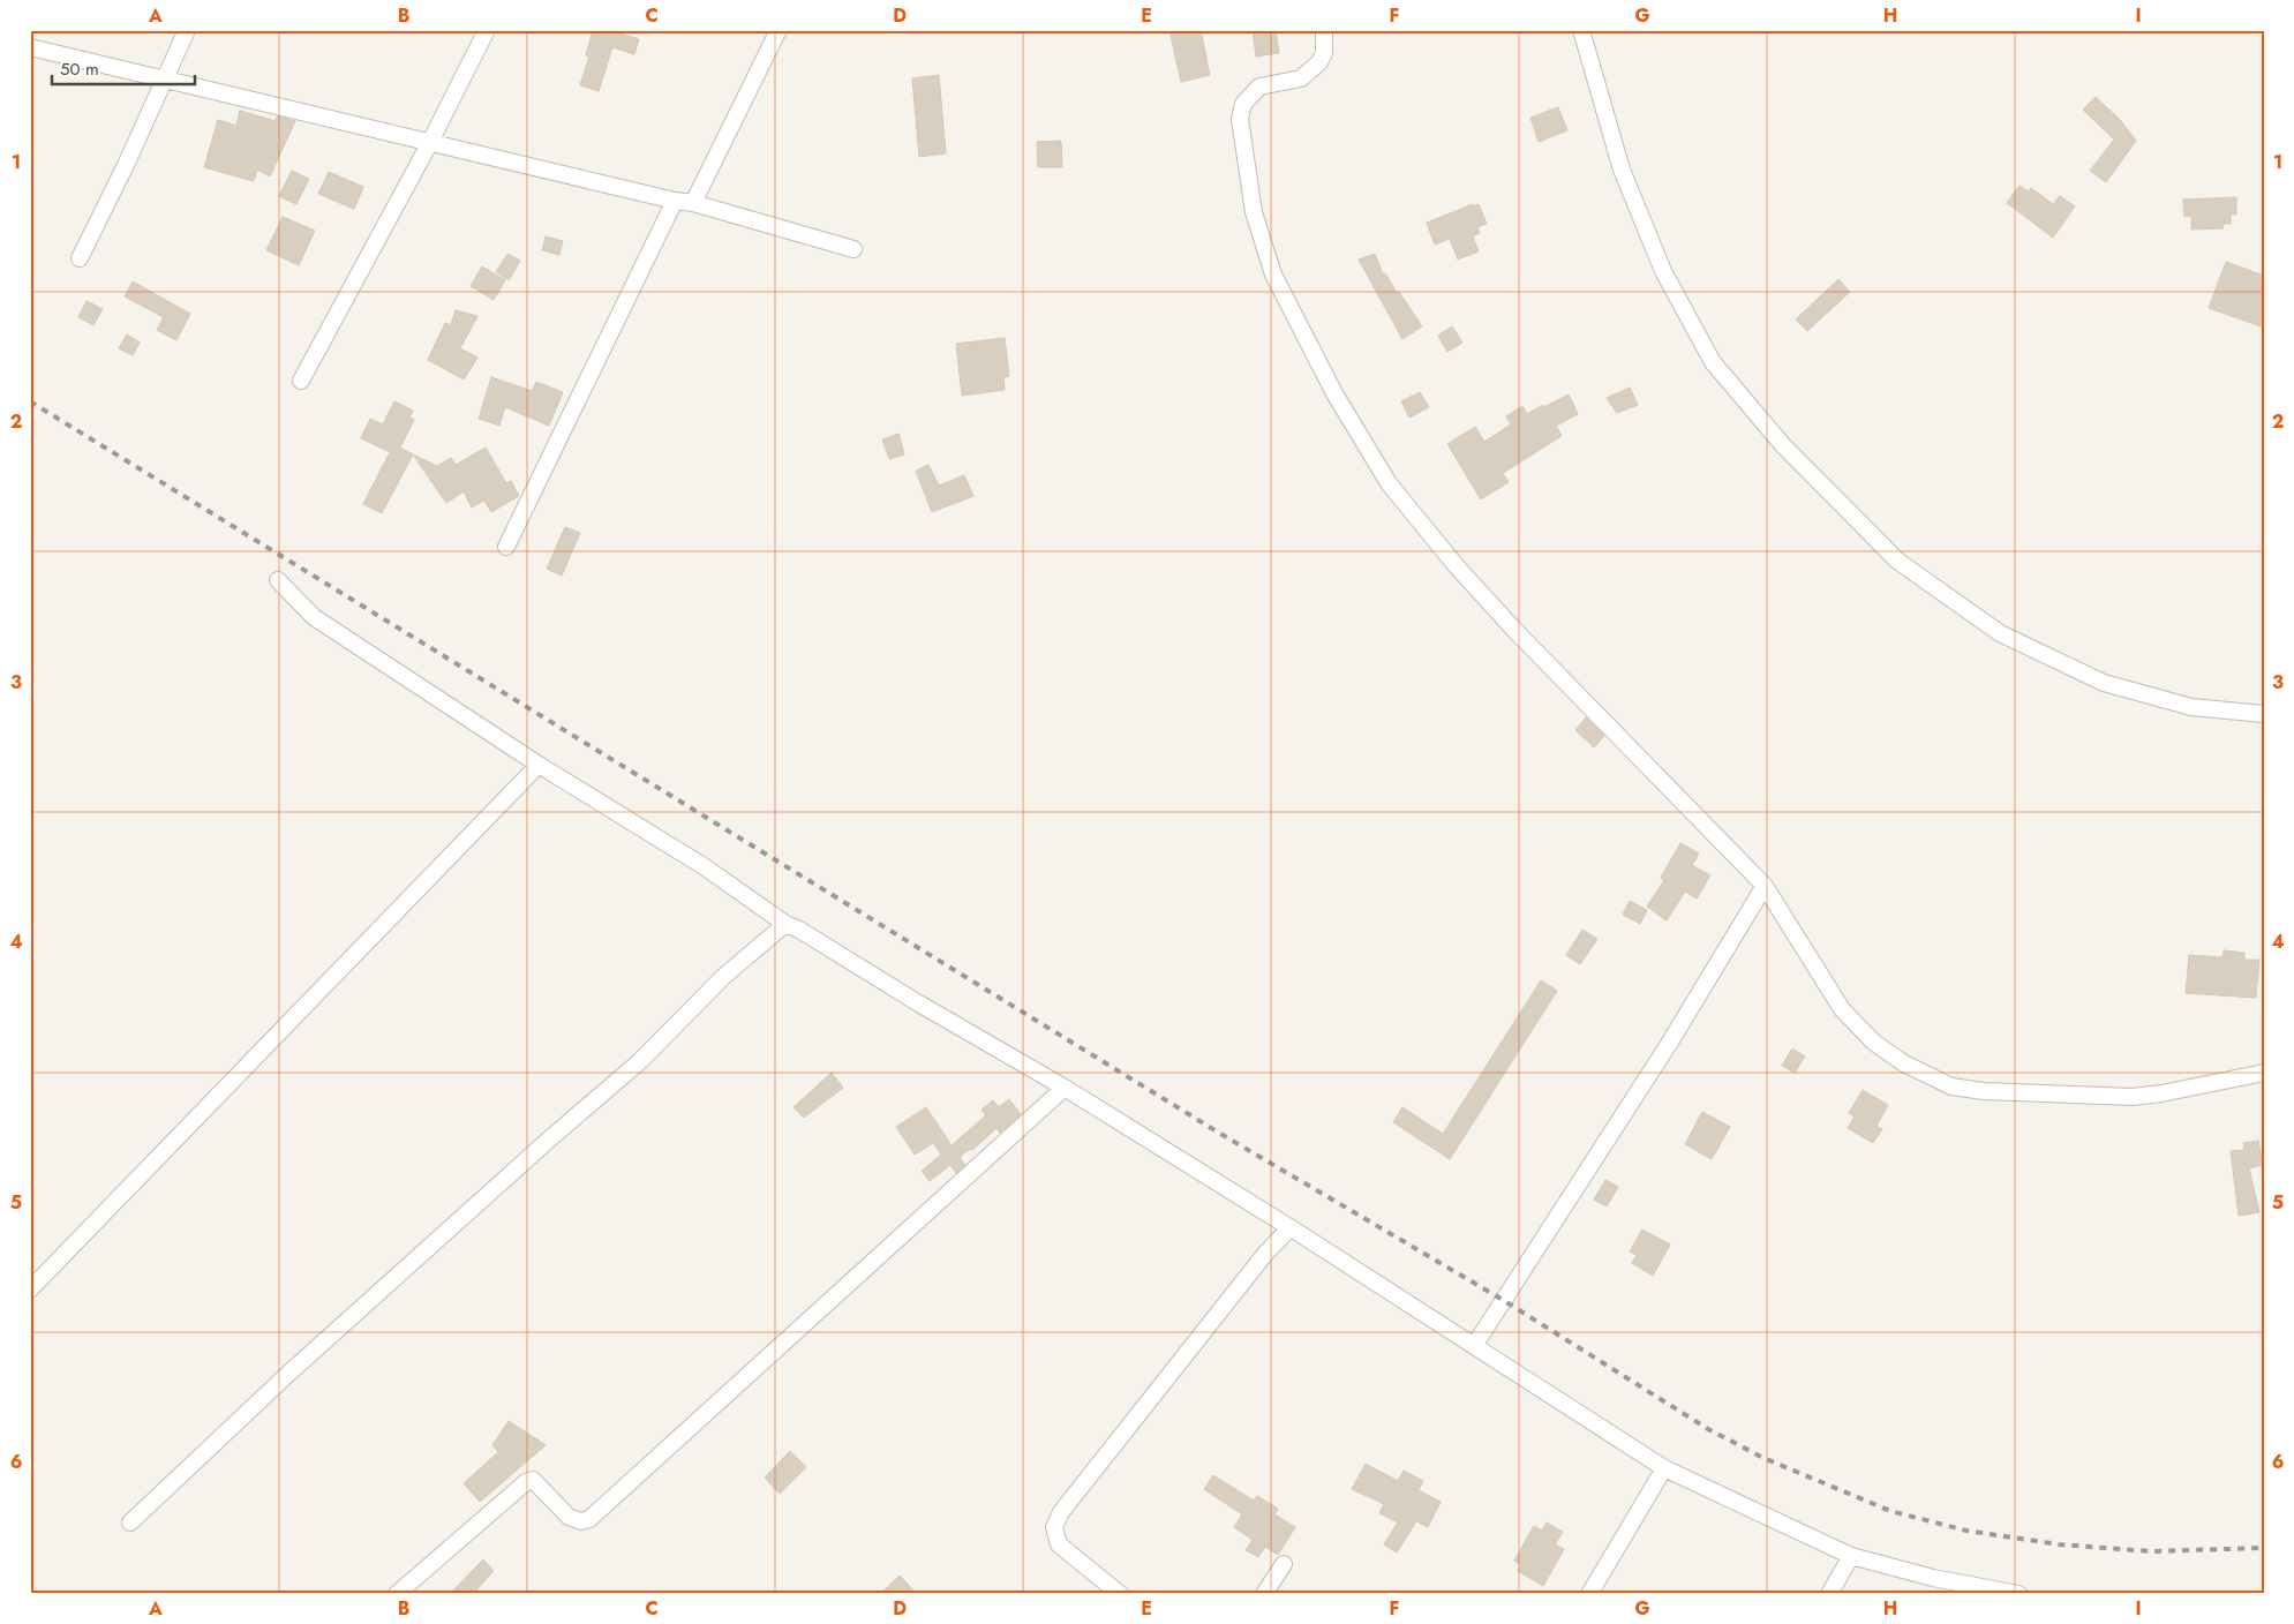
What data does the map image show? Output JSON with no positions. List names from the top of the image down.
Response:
{
  "scale_bar": "50 m",
  "grid": {
    "columns": [
      "A",
      "B",
      "C",
      "D",
      "E",
      "F",
      "G",
      "H",
      "I"
    ],
    "rows": [
      "1",
      "2",
      "3",
      "4",
      "5",
      "6"
    ]
  }
}
